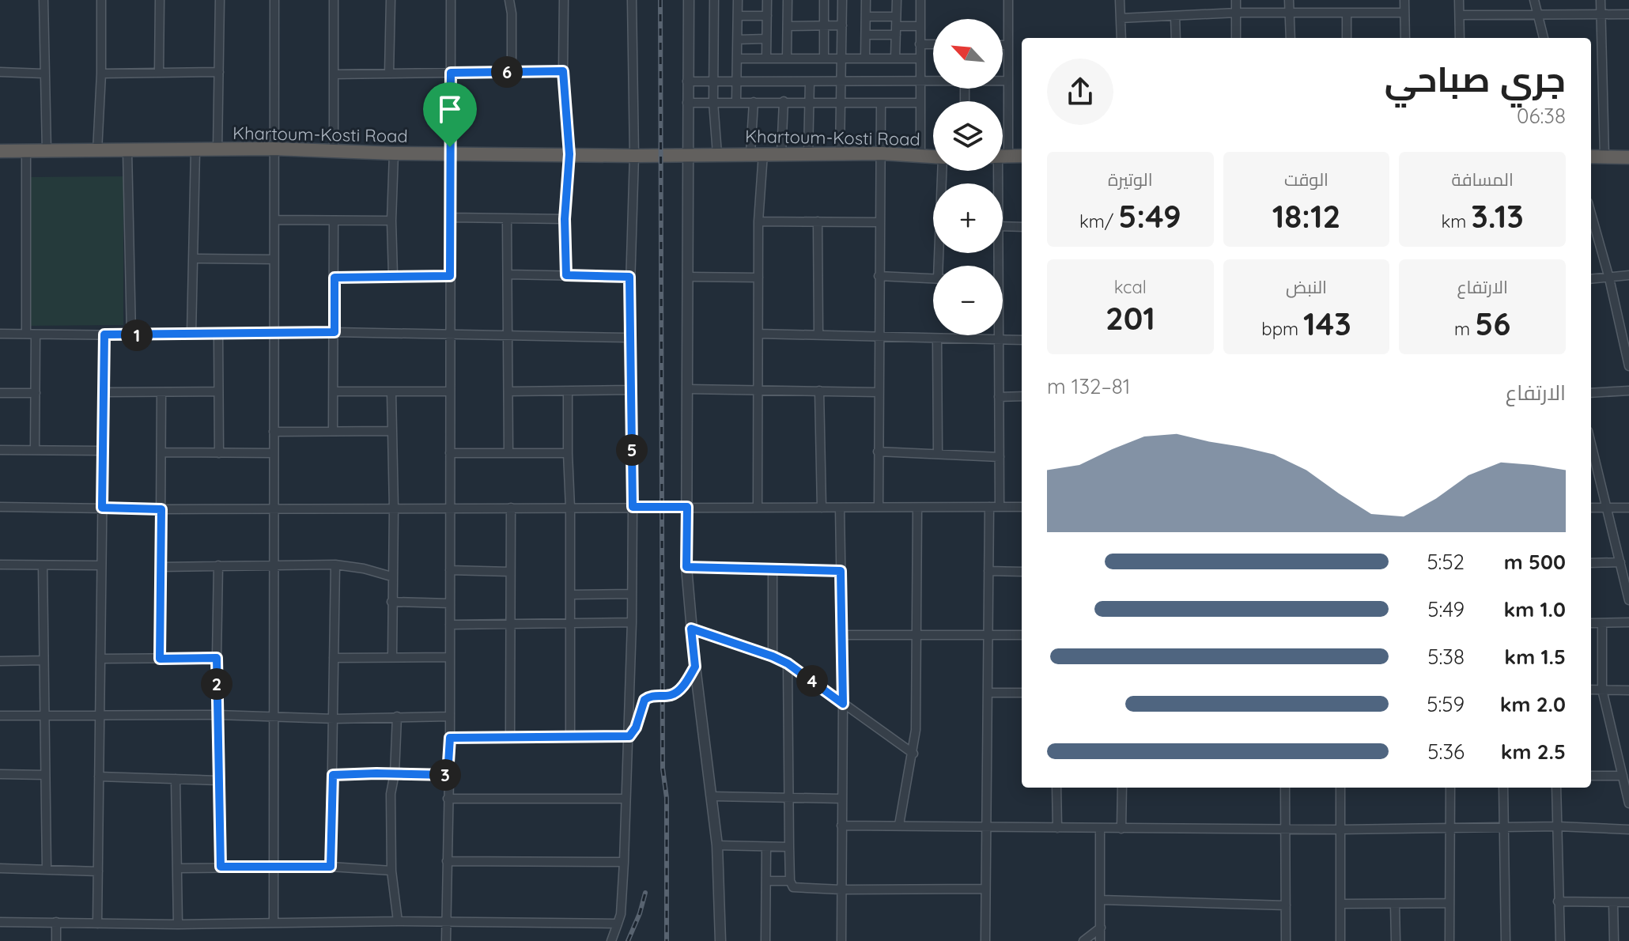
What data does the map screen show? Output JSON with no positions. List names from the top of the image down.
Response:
{
  "streets": {
    "highway": ["Khartoum-Kosti Road"]
  },
  "north": "top left",
  "page": {
    "map_buttons": ["+", "−"],
    "heading": ["جري صباحي", "06:38"],
    "pins": [
      "6",
      "1",
      "5",
      "4",
      "2",
      "3"
    ],
    "stats": [
      ["المسافة", "3.13 km"],
      ["الوقت", "18:12"],
      ["الوتيرة", "5:49 /km"],
      ["الارتفاع", "56 m"],
      ["النبض", "143 bpm"],
      ["kcal", "201"]
    ],
    "chart": ["الارتفاع", "81–132 m"],
    "list": [
      {
        "name": "500 m",
        "note": "5:52"
      },
      {
        "name": "1.0 km",
        "note": "5:49"
      },
      {
        "name": "1.5 km",
        "note": "5:38"
      },
      {
        "name": "2.0 km",
        "note": "5:59"
      },
      {
        "name": "2.5 km",
        "note": "5:36"
      }
    ]
  }
}
